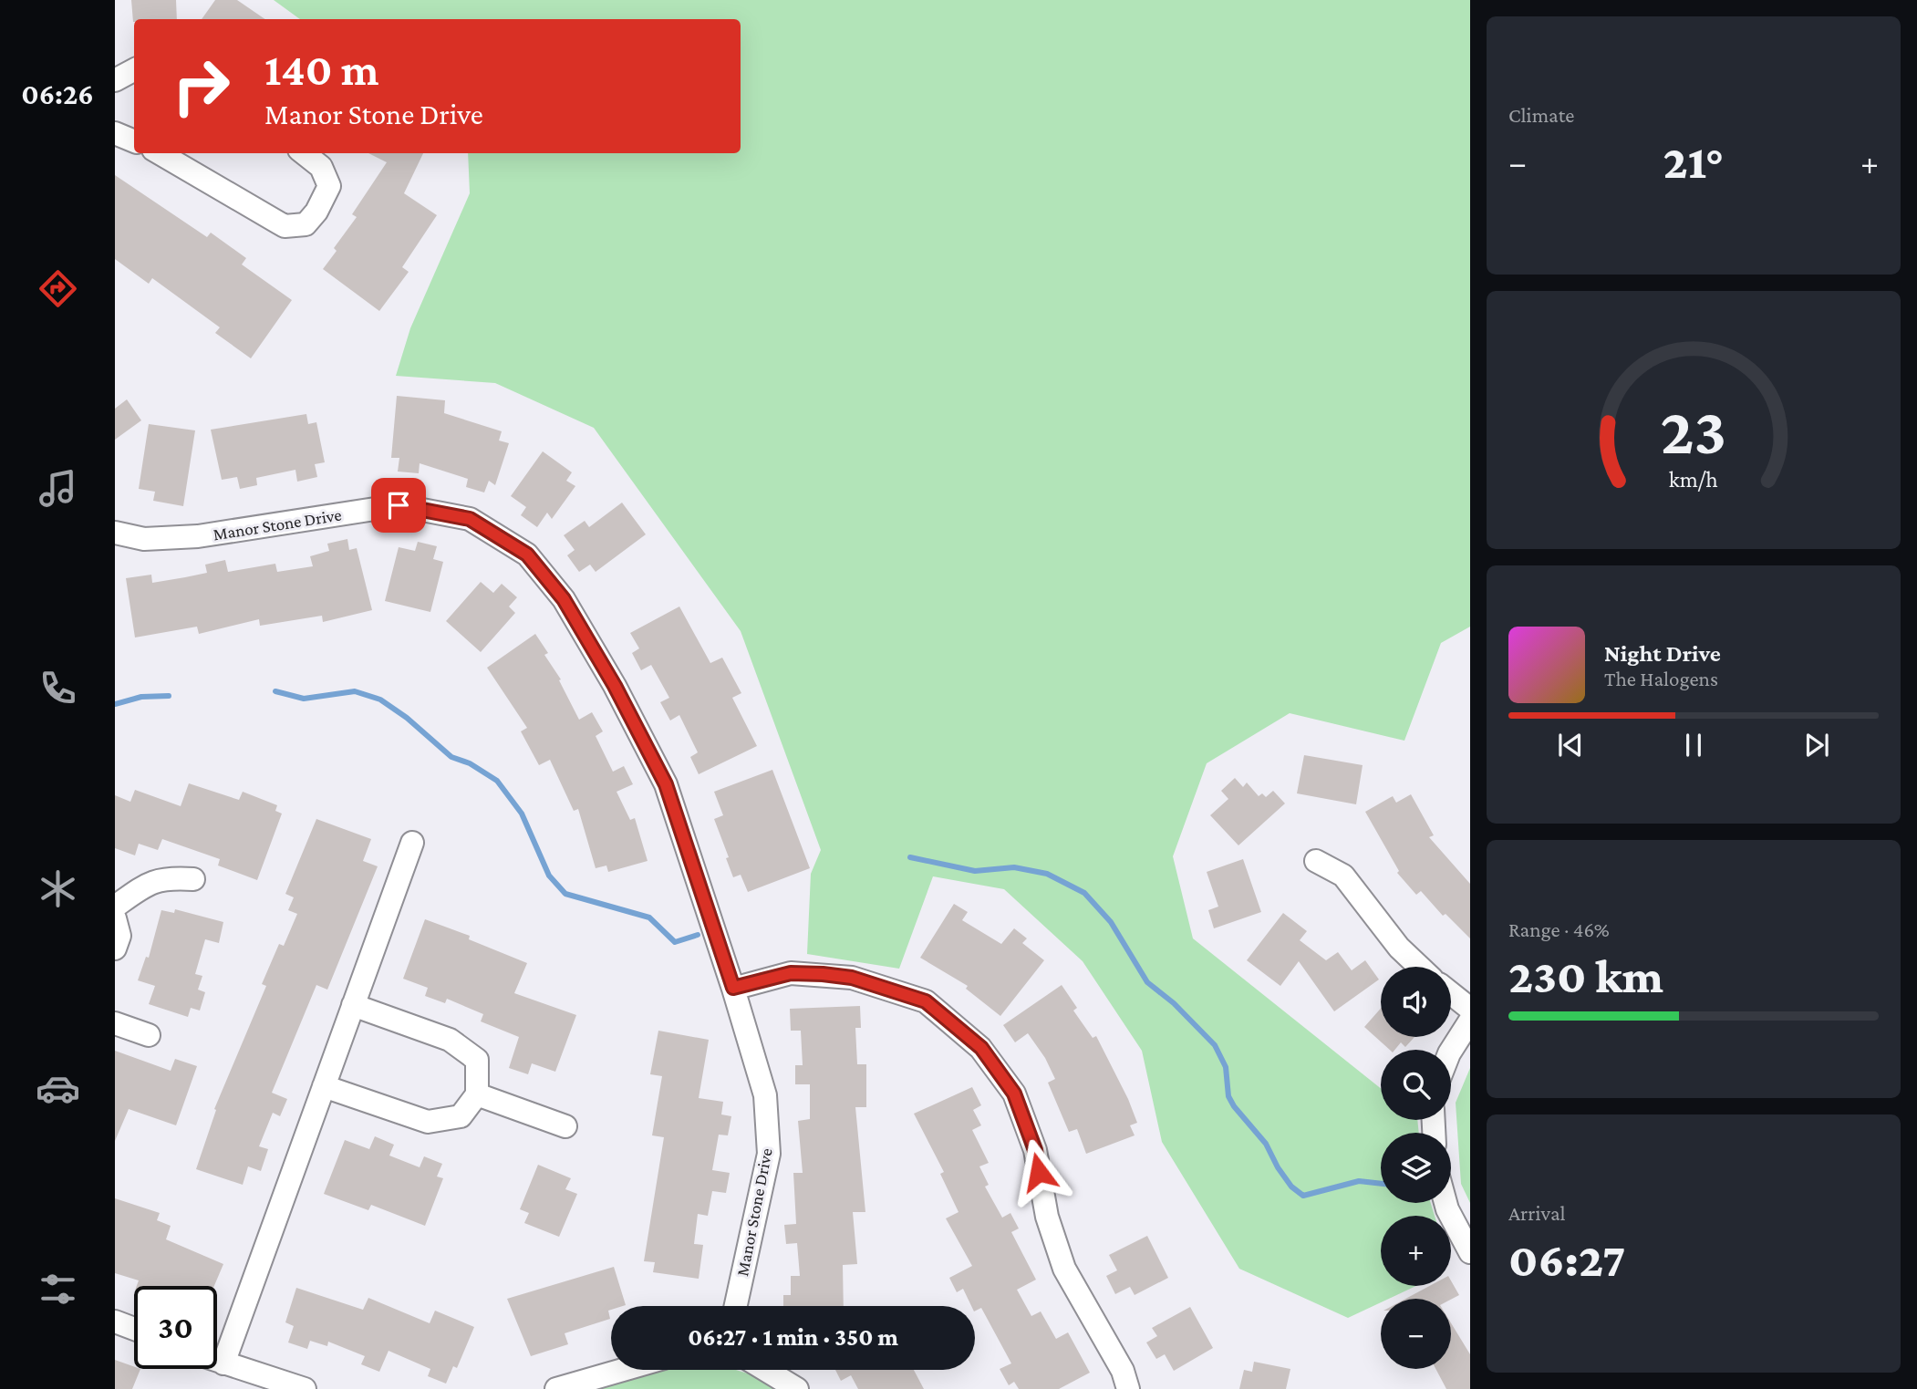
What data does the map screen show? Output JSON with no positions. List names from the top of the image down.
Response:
{
  "streets": {
    "street": ["Manor Stone Drive"]
  },
  "page": {
    "tabs": "06:26",
    "tile": [
      "Climate",
      ["Range · 46%", "230 km"],
      ["Arrival", "06:27"]
    ],
    "turn": ["140 m", "Manor Stone Drive"],
    "heat": ["−", "21°", "+"],
    "song": ["Night Drive", "The Halogens"],
    "map_buttons": ["+", "−"],
    "limit": "30",
    "trip": "06:27 · 1 min · 350 m",
    "gauge": ["23", "km/h"]
  }
}
